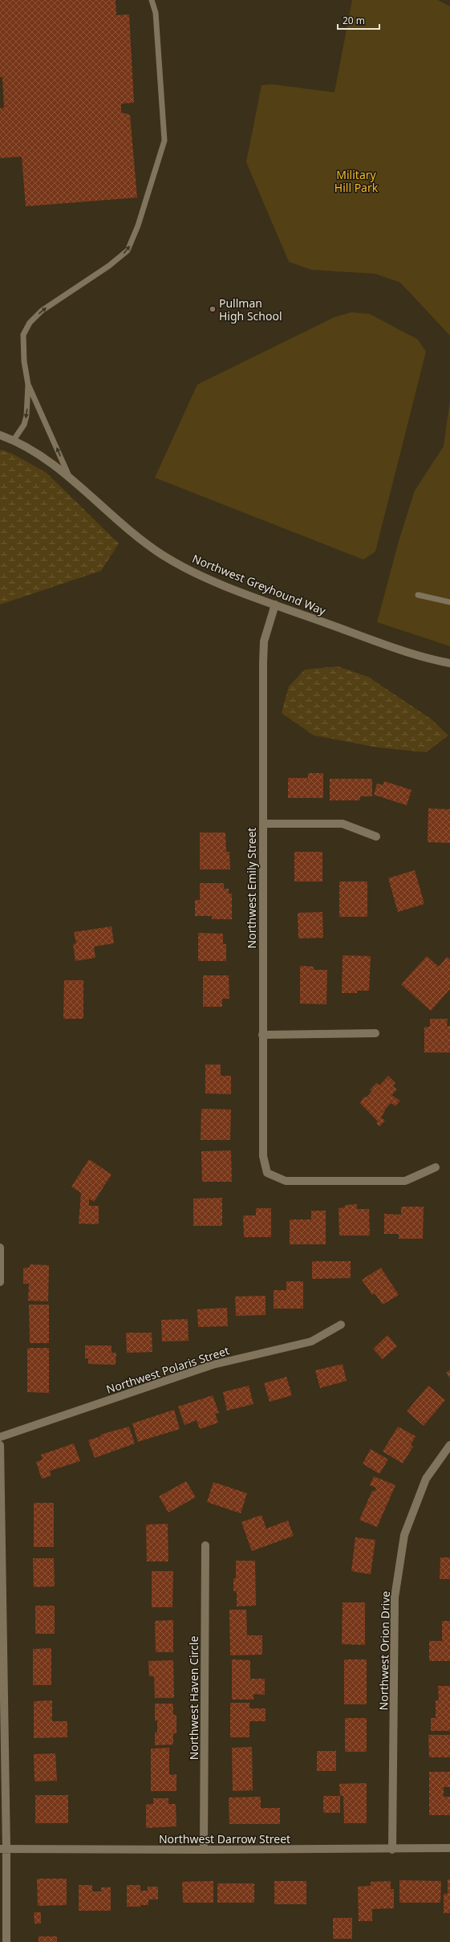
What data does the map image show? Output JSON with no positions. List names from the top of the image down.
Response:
{
  "streets": {
    "street": [
      "Northwest Greyhound Way",
      "Northwest Emily Street",
      "Northwest Polaris Street",
      "Northwest Orion Drive",
      "Northwest Haven Circle",
      "Northwest Darrow Street"
    ]
  },
  "crossings": [
    ["Northwest Greyhound Way", "Northwest Emily Street"],
    ["Northwest Orion Drive", "Northwest Darrow Street"],
    ["Northwest Haven Circle", "Northwest Darrow Street"]
  ],
  "parks": ["Military Hill Park"],
  "places": ["Pullman High School"],
  "scale_bar": "20 m"
}
